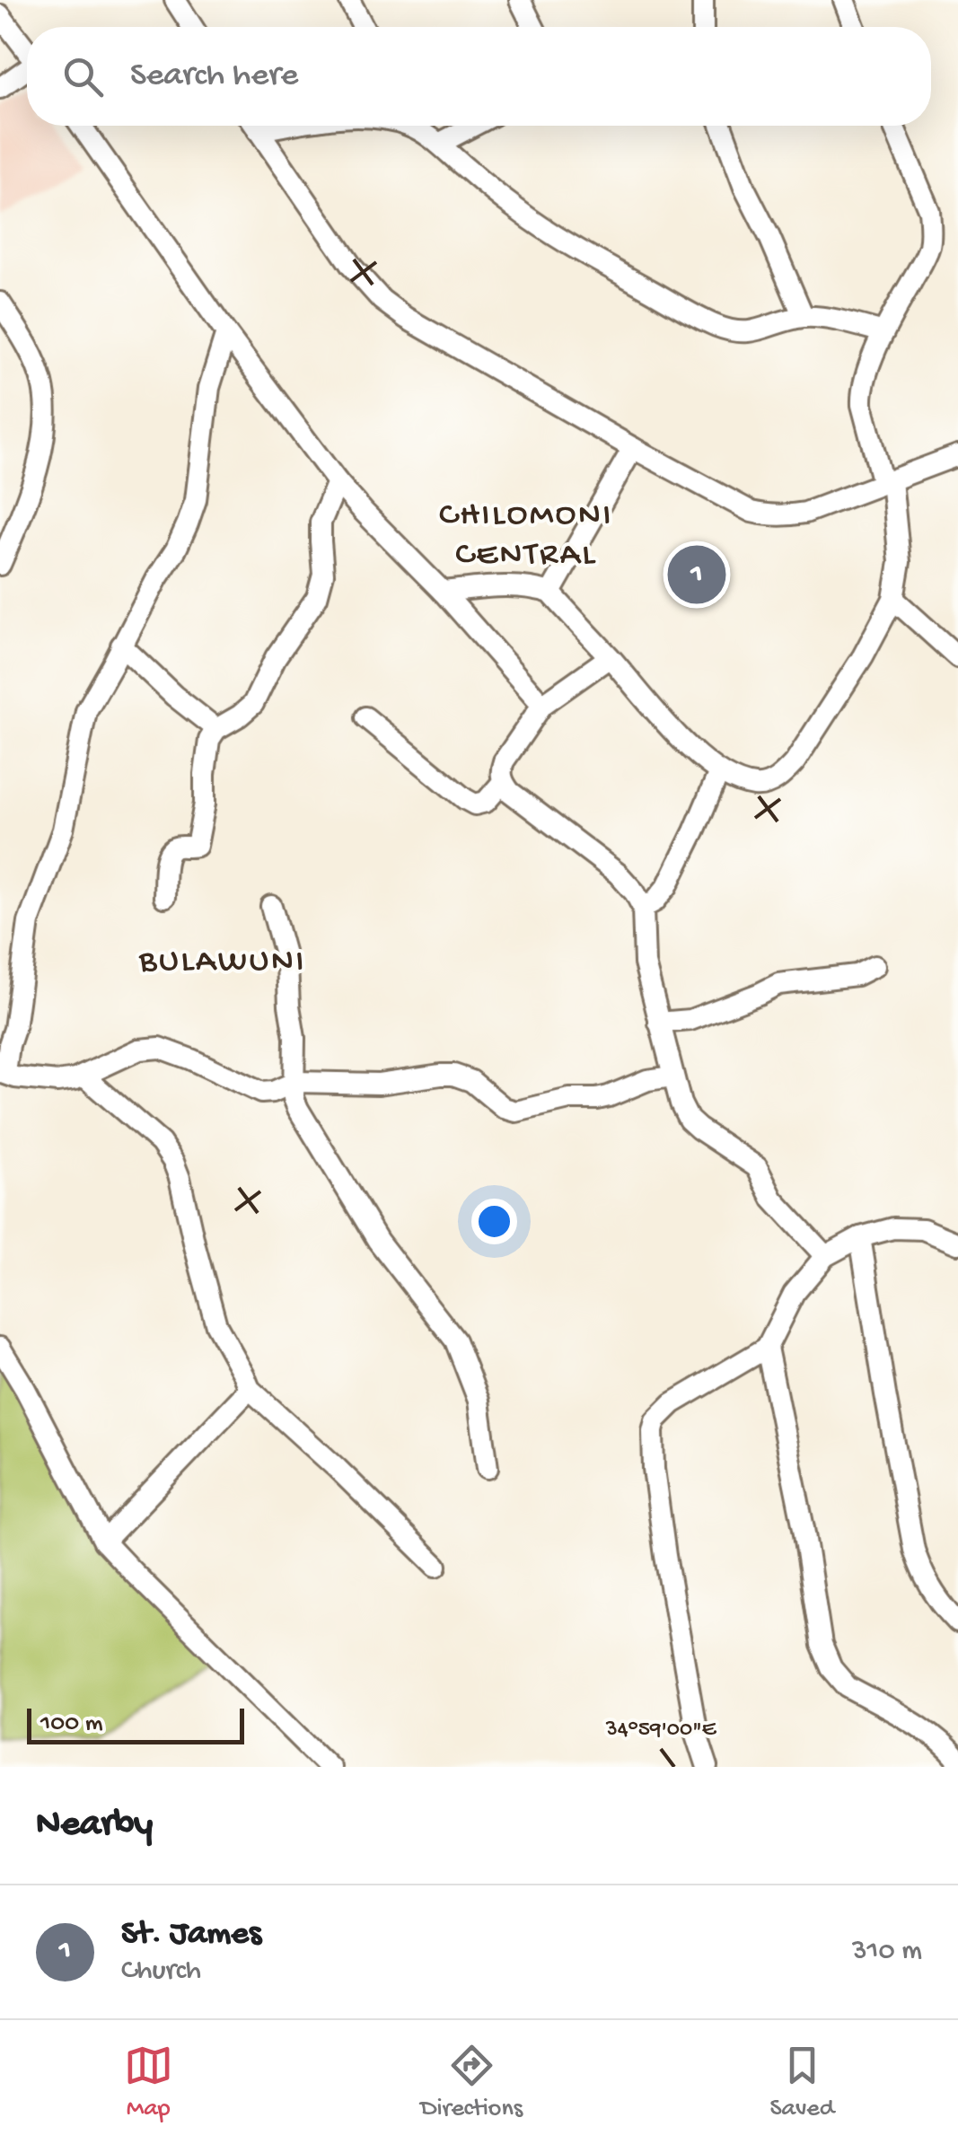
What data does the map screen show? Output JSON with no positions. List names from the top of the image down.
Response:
{
  "districts": ["CHILOMONI CENTRAL", "BULAWUNI"],
  "scale_bar": "100 m",
  "page": {
    "search": "Search here",
    "pins": "1",
    "scale": "100 m",
    "heading": "Nearby",
    "list": [
      {
        "mark": "1",
        "name": "St. James",
        "note": "Church",
        "value": "310 m"
      }
    ],
    "nav": ["Map", "Directions", "Saved"]
  },
  "coordinates": ["34°59'00\"E"]
}
